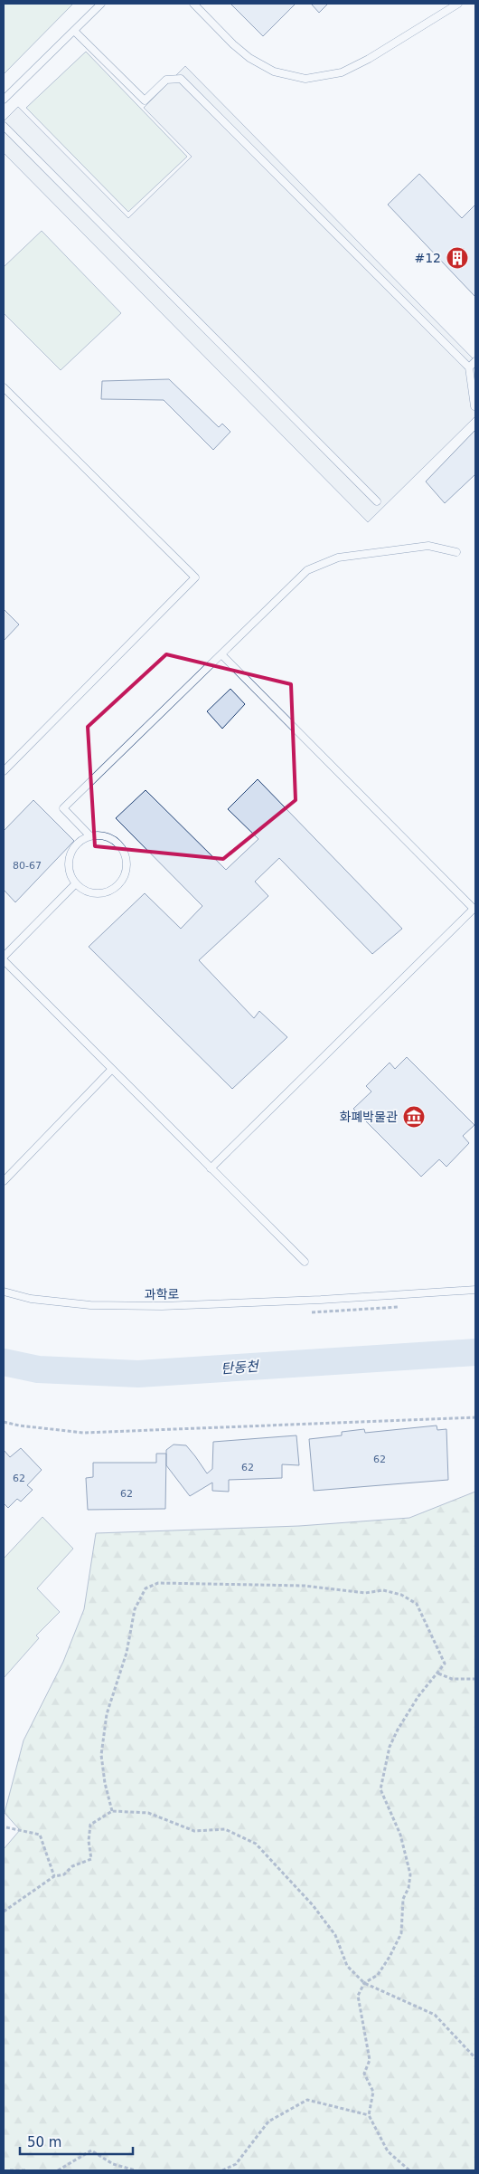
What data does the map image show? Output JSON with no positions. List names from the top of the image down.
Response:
{
  "streets": {
    "lane": ["과학로"]
  },
  "water": ["탄동천"],
  "places": {
    "building": ["#12"],
    "museum": ["화폐박물관"]
  },
  "house_numbers": [
    "80-67",
    "62",
    "62",
    "62",
    "62"
  ],
  "scale_bar": "50 m"
}
